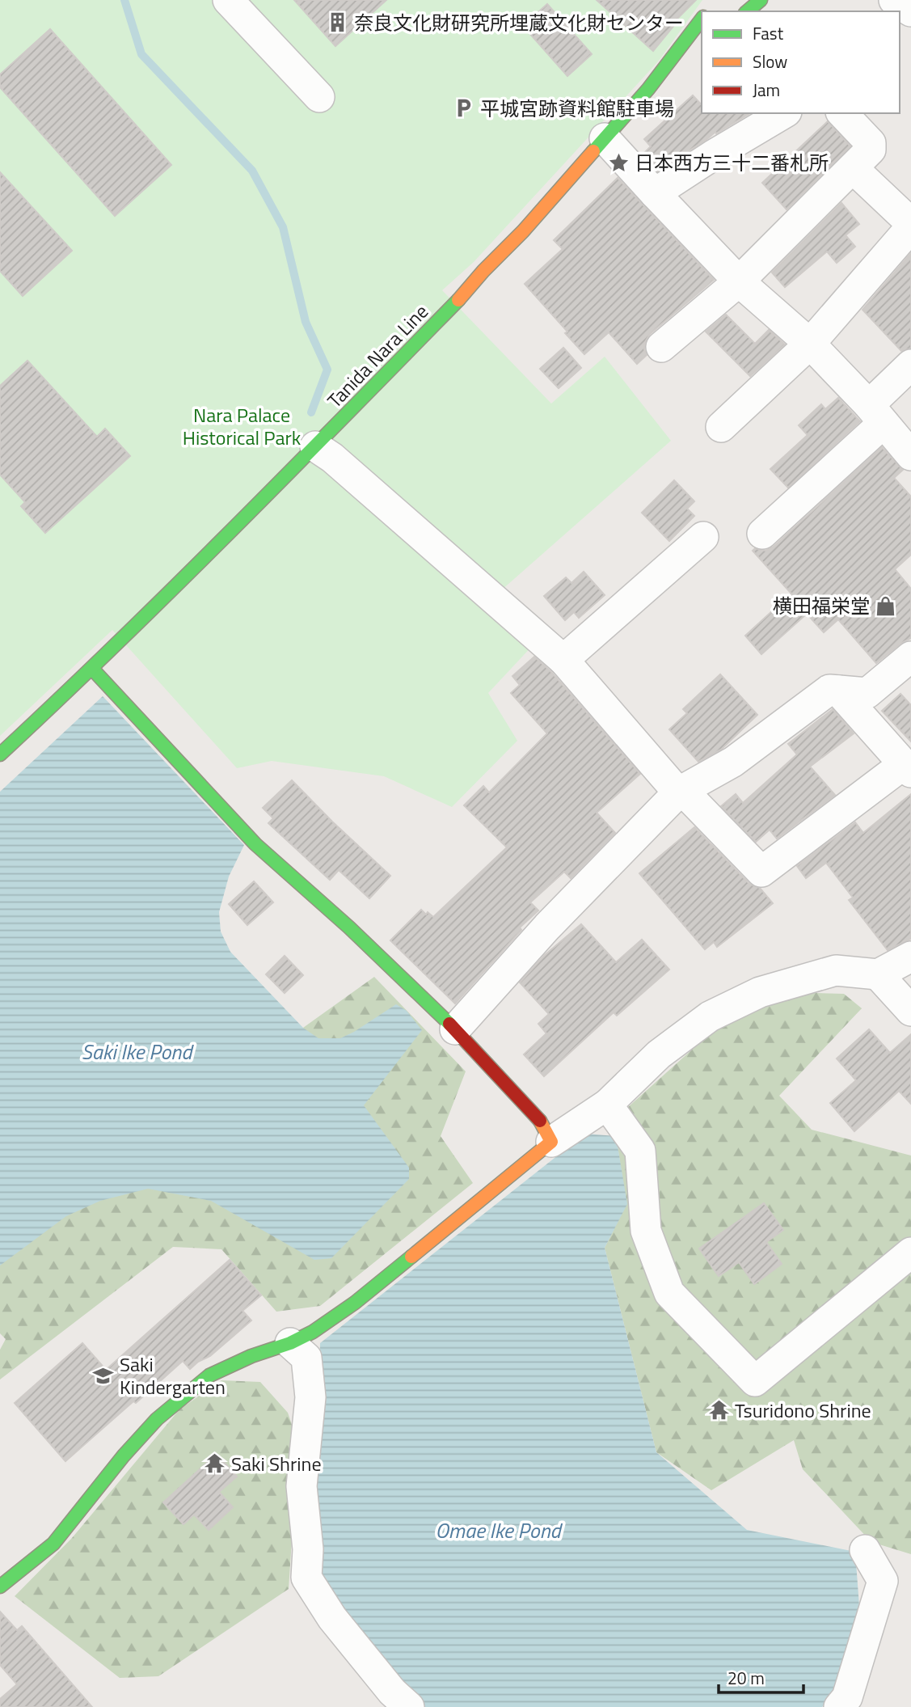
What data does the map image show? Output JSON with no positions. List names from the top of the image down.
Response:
{
  "streets": {
    "street": ["Tanida Nara Line"]
  },
  "water": ["Saki Ike Pond", "Omae Ike Pond"],
  "parks": ["Nara Palace Historical Park"],
  "places": {
    "building": ["奈良文化財研究所埋蔵文化財センター"],
    "parking": ["平城宮跡資料館駐車場"],
    "place": ["日本西方三十二番札所"],
    "shop": ["横田福栄堂"],
    "school or university": ["Saki Kindergarten"],
    "temple": ["Tsuridono Shrine", "Saki Shrine"]
  },
  "legend": ["Fast", "Slow", "Jam"],
  "scale_bar": "20 m"
}
